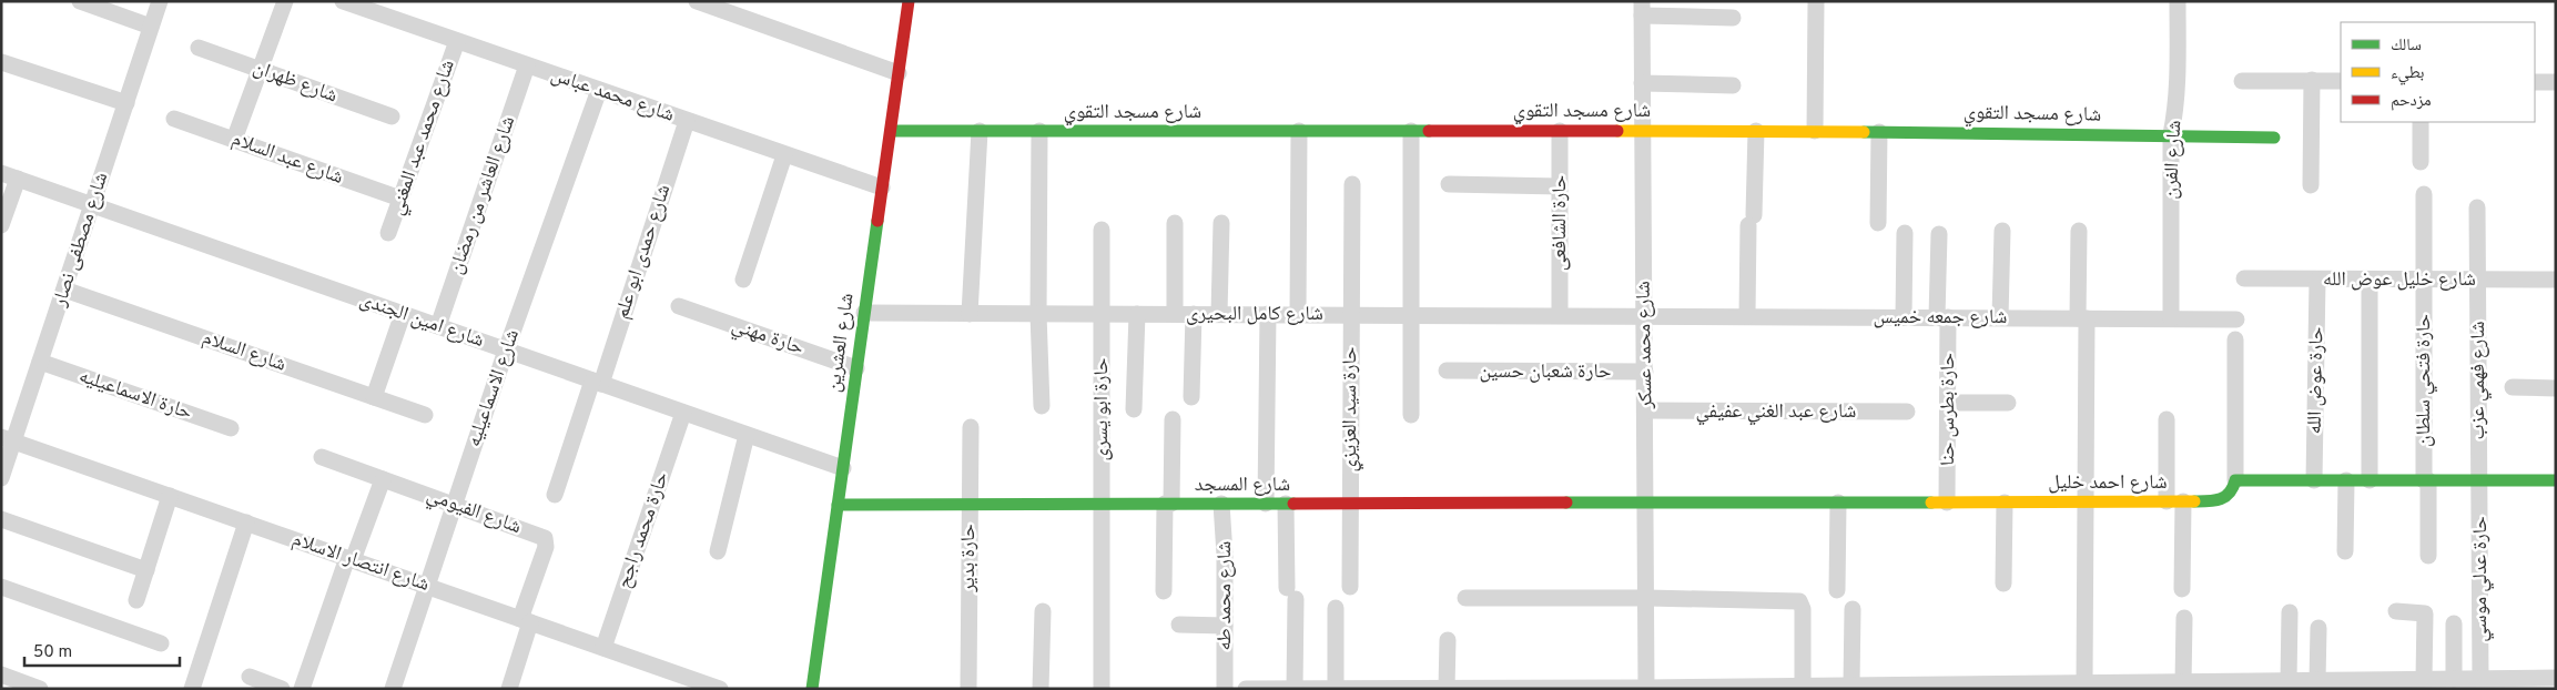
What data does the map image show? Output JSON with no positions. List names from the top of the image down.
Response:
{
  "streets": {
    "street": [
      "شارع ظهران",
      "شارع محمد عباس",
      "شارع مسجد التقوي",
      "شارع محمد عبد المغني",
      "شارع عبد السلام",
      "شارع الفرن",
      "شارع العاشر من رمضان",
      "حارة الشافعى",
      "شارع مصطفى نصار",
      "شارع حمدى ابو علم",
      "شارع خليل عوض الله",
      "شارع كامل البحيرى",
      "شارع جمعه خميس",
      "شارع امين الجندى",
      "حارة مهني",
      "شارع العشرين",
      "شارع محمد عسكر",
      "شارع السلام",
      "حارة شعبان حسين",
      "حارة عوض الله",
      "حارة فتحي سلطان",
      "شارع فهمي عزب",
      "شارع الاسماعيليه",
      "حارة الاسماعيليه",
      "حارة ابو يسرى",
      "حارة سيد العزيزي",
      "حارة بطرس حنا",
      "شارع عبد الغني عفيفي",
      "شارع احمد خليل",
      "شارع المسجد",
      "شارع الفيومي",
      "حارة محمد راجح",
      "حارة بدير",
      "شارع انتصار الاسلام",
      "حارة عدلي موسي",
      "شارع محمد طه"
    ]
  },
  "crossings": [
    ["شارع محمد عباس", "شارع محمد عبد المغني"],
    ["شارع محمد عباس", "شارع العاشر من رمضان"],
    ["شارع محمد عباس", "شارع حمدى ابو علم"],
    ["شارع محمد عباس", "شارع العشرين"],
    ["شارع محمد عباس", "شارع الاسماعيليه"],
    ["شارع مسجد التقوي", "شارع الفرن"],
    ["شارع مسجد التقوي", "حارة الشافعى"],
    ["شارع مسجد التقوي", "شارع العشرين"],
    ["شارع مسجد التقوي", "شارع محمد عسكر"],
    ["شارع محمد عبد المغني", "شارع عبد السلام"],
    ["شارع الفرن", "شارع جمعه خميس"],
    ["شارع العاشر من رمضان", "شارع امين الجندى"],
    ["حارة الشافعى", "شارع كامل البحيرى"],
    ["شارع مصطفى نصار", "شارع امين الجندى"],
    ["شارع مصطفى نصار", "شارع السلام"],
    ["شارع مصطفى نصار", "حارة الاسماعيليه"],
    ["شارع مصطفى نصار", "شارع انتصار الاسلام"],
    ["شارع حمدى ابو علم", "شارع امين الجندى"],
    ["شارع خليل عوض الله", "حارة عوض الله"],
    ["شارع خليل عوض الله", "حارة فتحي سلطان"],
    ["شارع خليل عوض الله", "شارع فهمي عزب"],
    ["شارع كامل البحيرى", "شارع جمعه خميس"],
    ["شارع كامل البحيرى", "شارع العشرين"],
    ["شارع كامل البحيرى", "شارع محمد عسكر"],
    ["شارع كامل البحيرى", "حارة ابو يسرى"],
    ["شارع كامل البحيرى", "حارة سيد العزيزي"],
    ["شارع جمعه خميس", "شارع محمد عسكر"],
    ["شارع جمعه خميس", "حارة بطرس حنا"],
    ["شارع امين الجندى", "شارع العشرين"],
    ["شارع امين الجندى", "شارع الاسماعيليه"],
    ["شارع امين الجندى", "حارة محمد راجح"],
    ["حارة مهني", "شارع العشرين"],
    ["شارع العشرين", "شارع المسجد"],
    ["شارع محمد عسكر", "حارة شعبان حسين"],
    ["شارع محمد عسكر", "شارع عبد الغني عفيفي"],
    ["شارع محمد عسكر", "شارع احمد خليل"],
    ["شارع محمد عسكر", "شارع المسجد"],
    ["شارع فهمي عزب", "حارة عدلي موسي"],
    ["شارع الاسماعيليه", "شارع الفيومي"],
    ["شارع الاسماعيليه", "شارع انتصار الاسلام"],
    ["حارة ابو يسرى", "شارع المسجد"],
    ["حارة سيد العزيزي", "شارع المسجد"],
    ["حارة بطرس حنا", "شارع احمد خليل"],
    ["شارع احمد خليل", "شارع المسجد"],
    ["شارع المسجد", "حارة بدير"],
    ["شارع المسجد", "شارع محمد طه"],
    ["شارع الفيومي", "شارع انتصار الاسلام"],
    ["حارة محمد راجح", "شارع انتصار الاسلام"]
  ],
  "legend": ["سالك", "بطيء", "مزدحم"],
  "scale_bar": "50 m"
}
